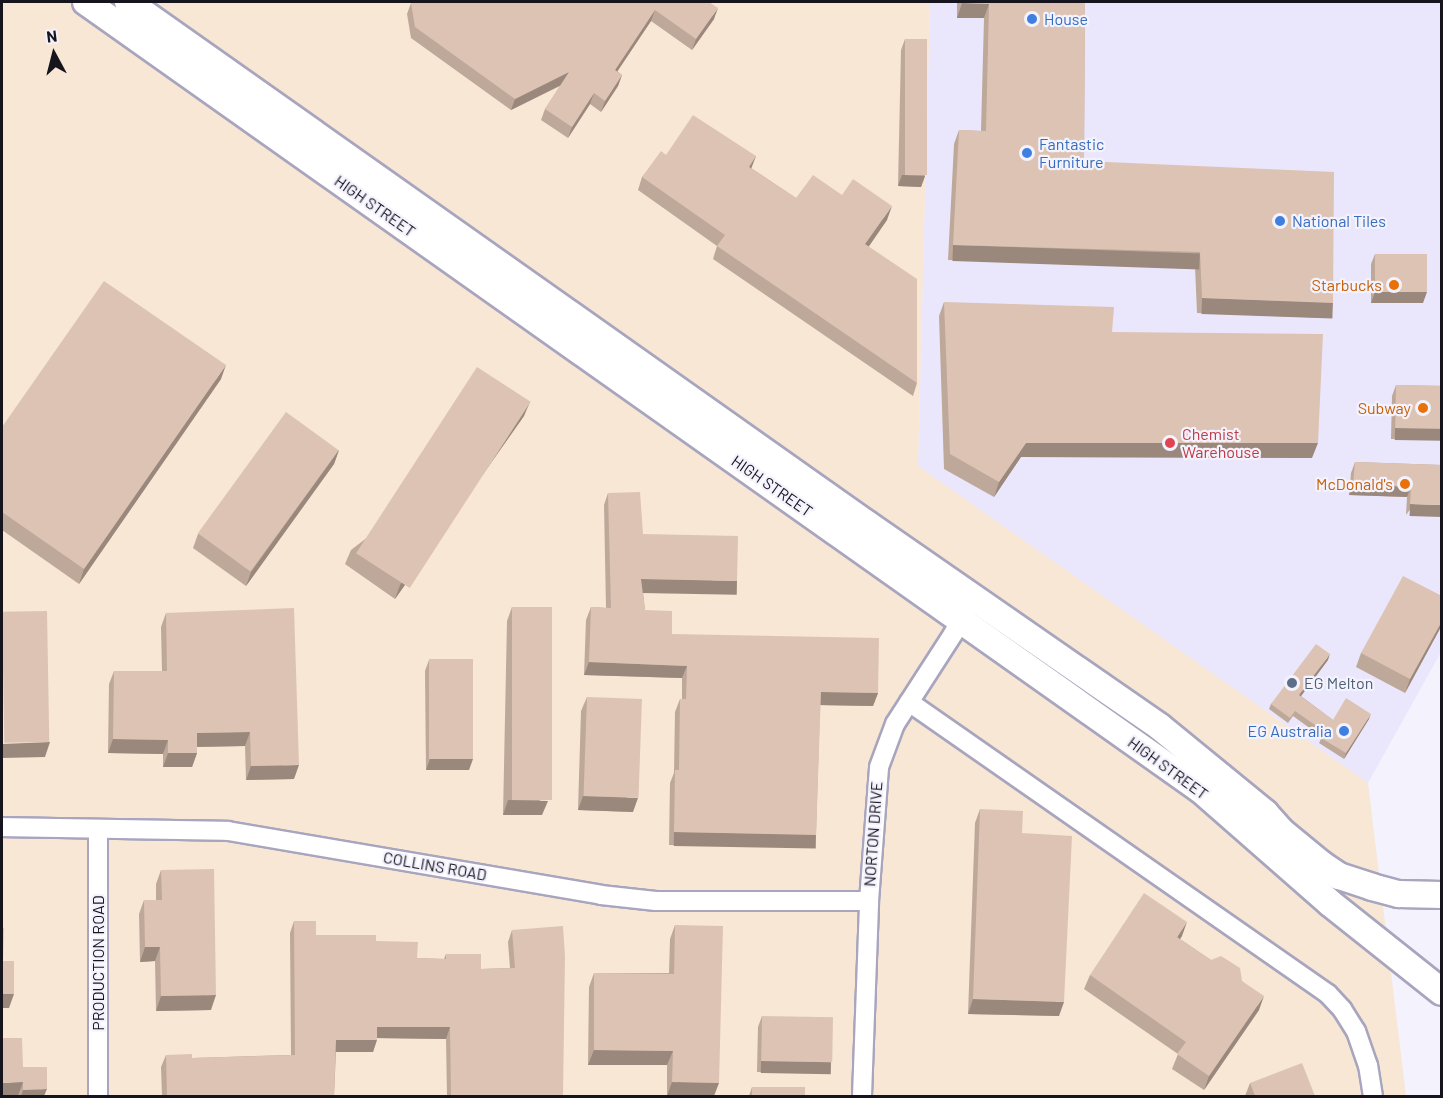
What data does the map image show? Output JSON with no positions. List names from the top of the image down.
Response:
{
  "streets": {
    "main road": ["HIGH STREET"],
    "street": ["NORTON DRIVE", "COLLINS ROAD", "PRODUCTION ROAD"]
  },
  "crossings": [
    ["HIGH STREET", "NORTON DRIVE"],
    ["NORTON DRIVE", "COLLINS ROAD"],
    ["COLLINS ROAD", "PRODUCTION ROAD"]
  ],
  "places": [
    "House",
    "Fantastic Furniture",
    "National Tiles",
    "Starbucks",
    "Subway",
    "Chemist Warehouse",
    "McDonald's",
    "EG Melton",
    "EG Australia"
  ],
  "north": "top"
}
